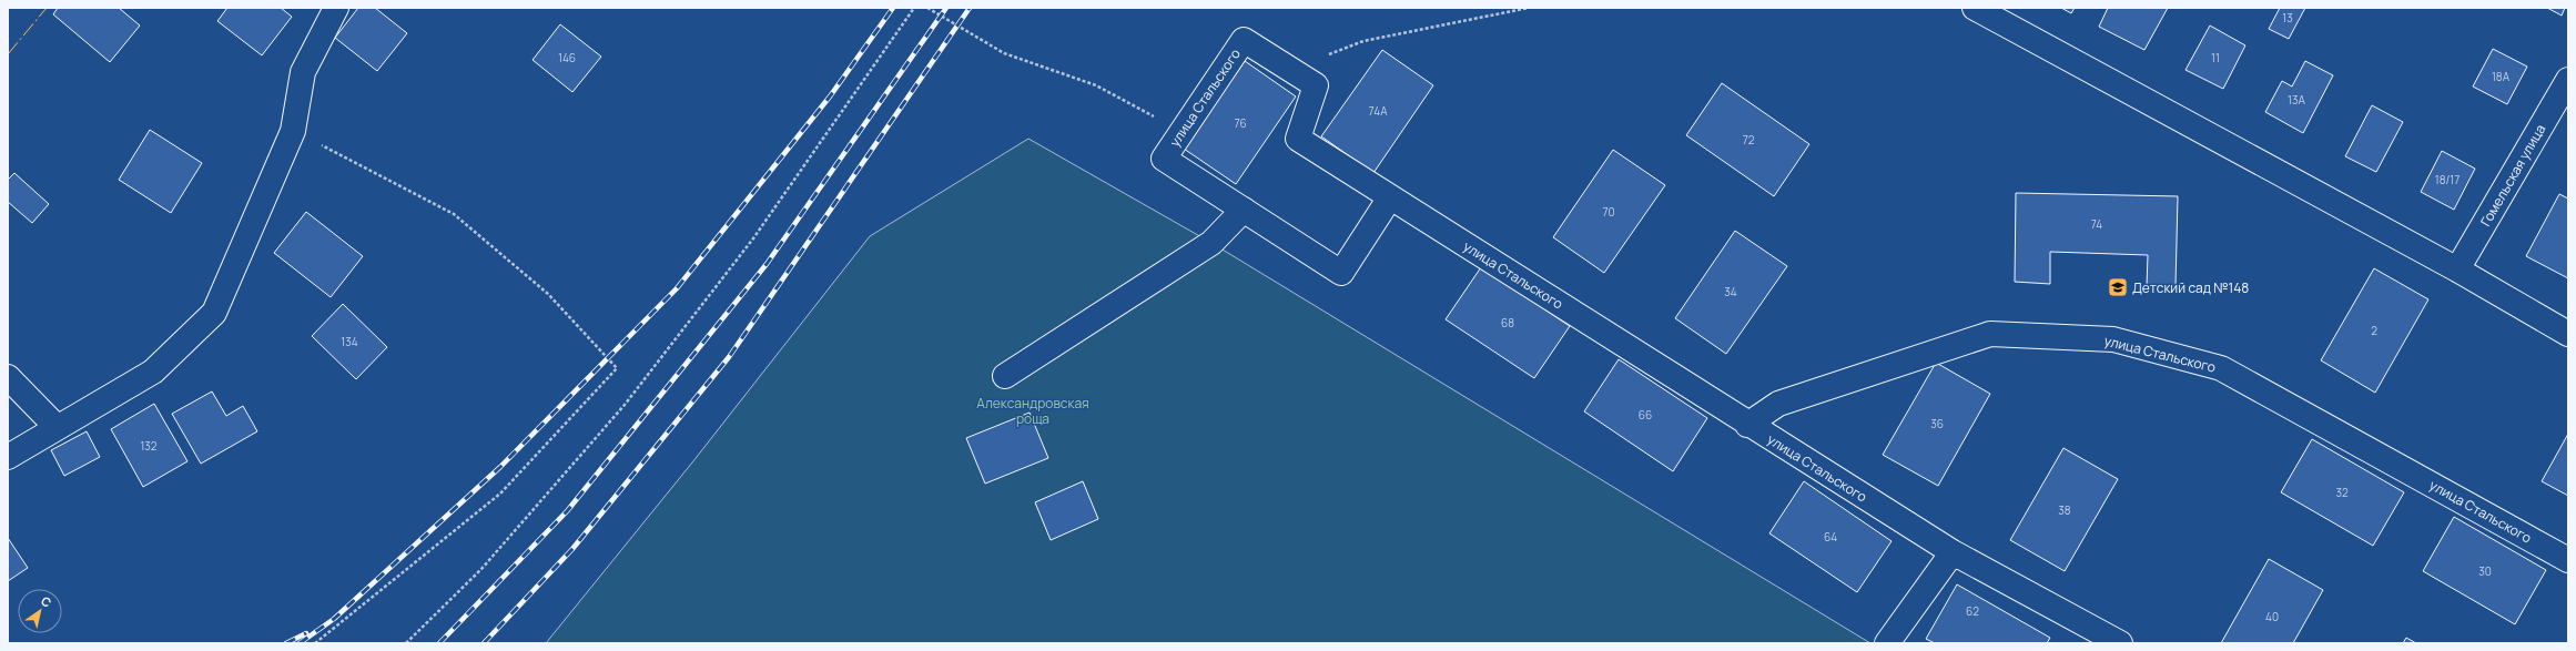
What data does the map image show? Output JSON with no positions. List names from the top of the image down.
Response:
{
  "streets": {
    "street": ["улица Стальского", "Гомельская улица"]
  },
  "parks": ["Александровская роща"],
  "places": {
    "school or university": ["Детский сад №148"]
  },
  "house_numbers": [
    "13",
    "146",
    "11",
    "18А",
    "13А",
    "74А",
    "76",
    "72",
    "18/17",
    "70",
    "74",
    "34",
    "68",
    "2",
    "134",
    "66",
    "36",
    "132",
    "32",
    "38",
    "64",
    "30",
    "62",
    "40"
  ],
  "north": "top right"
}
